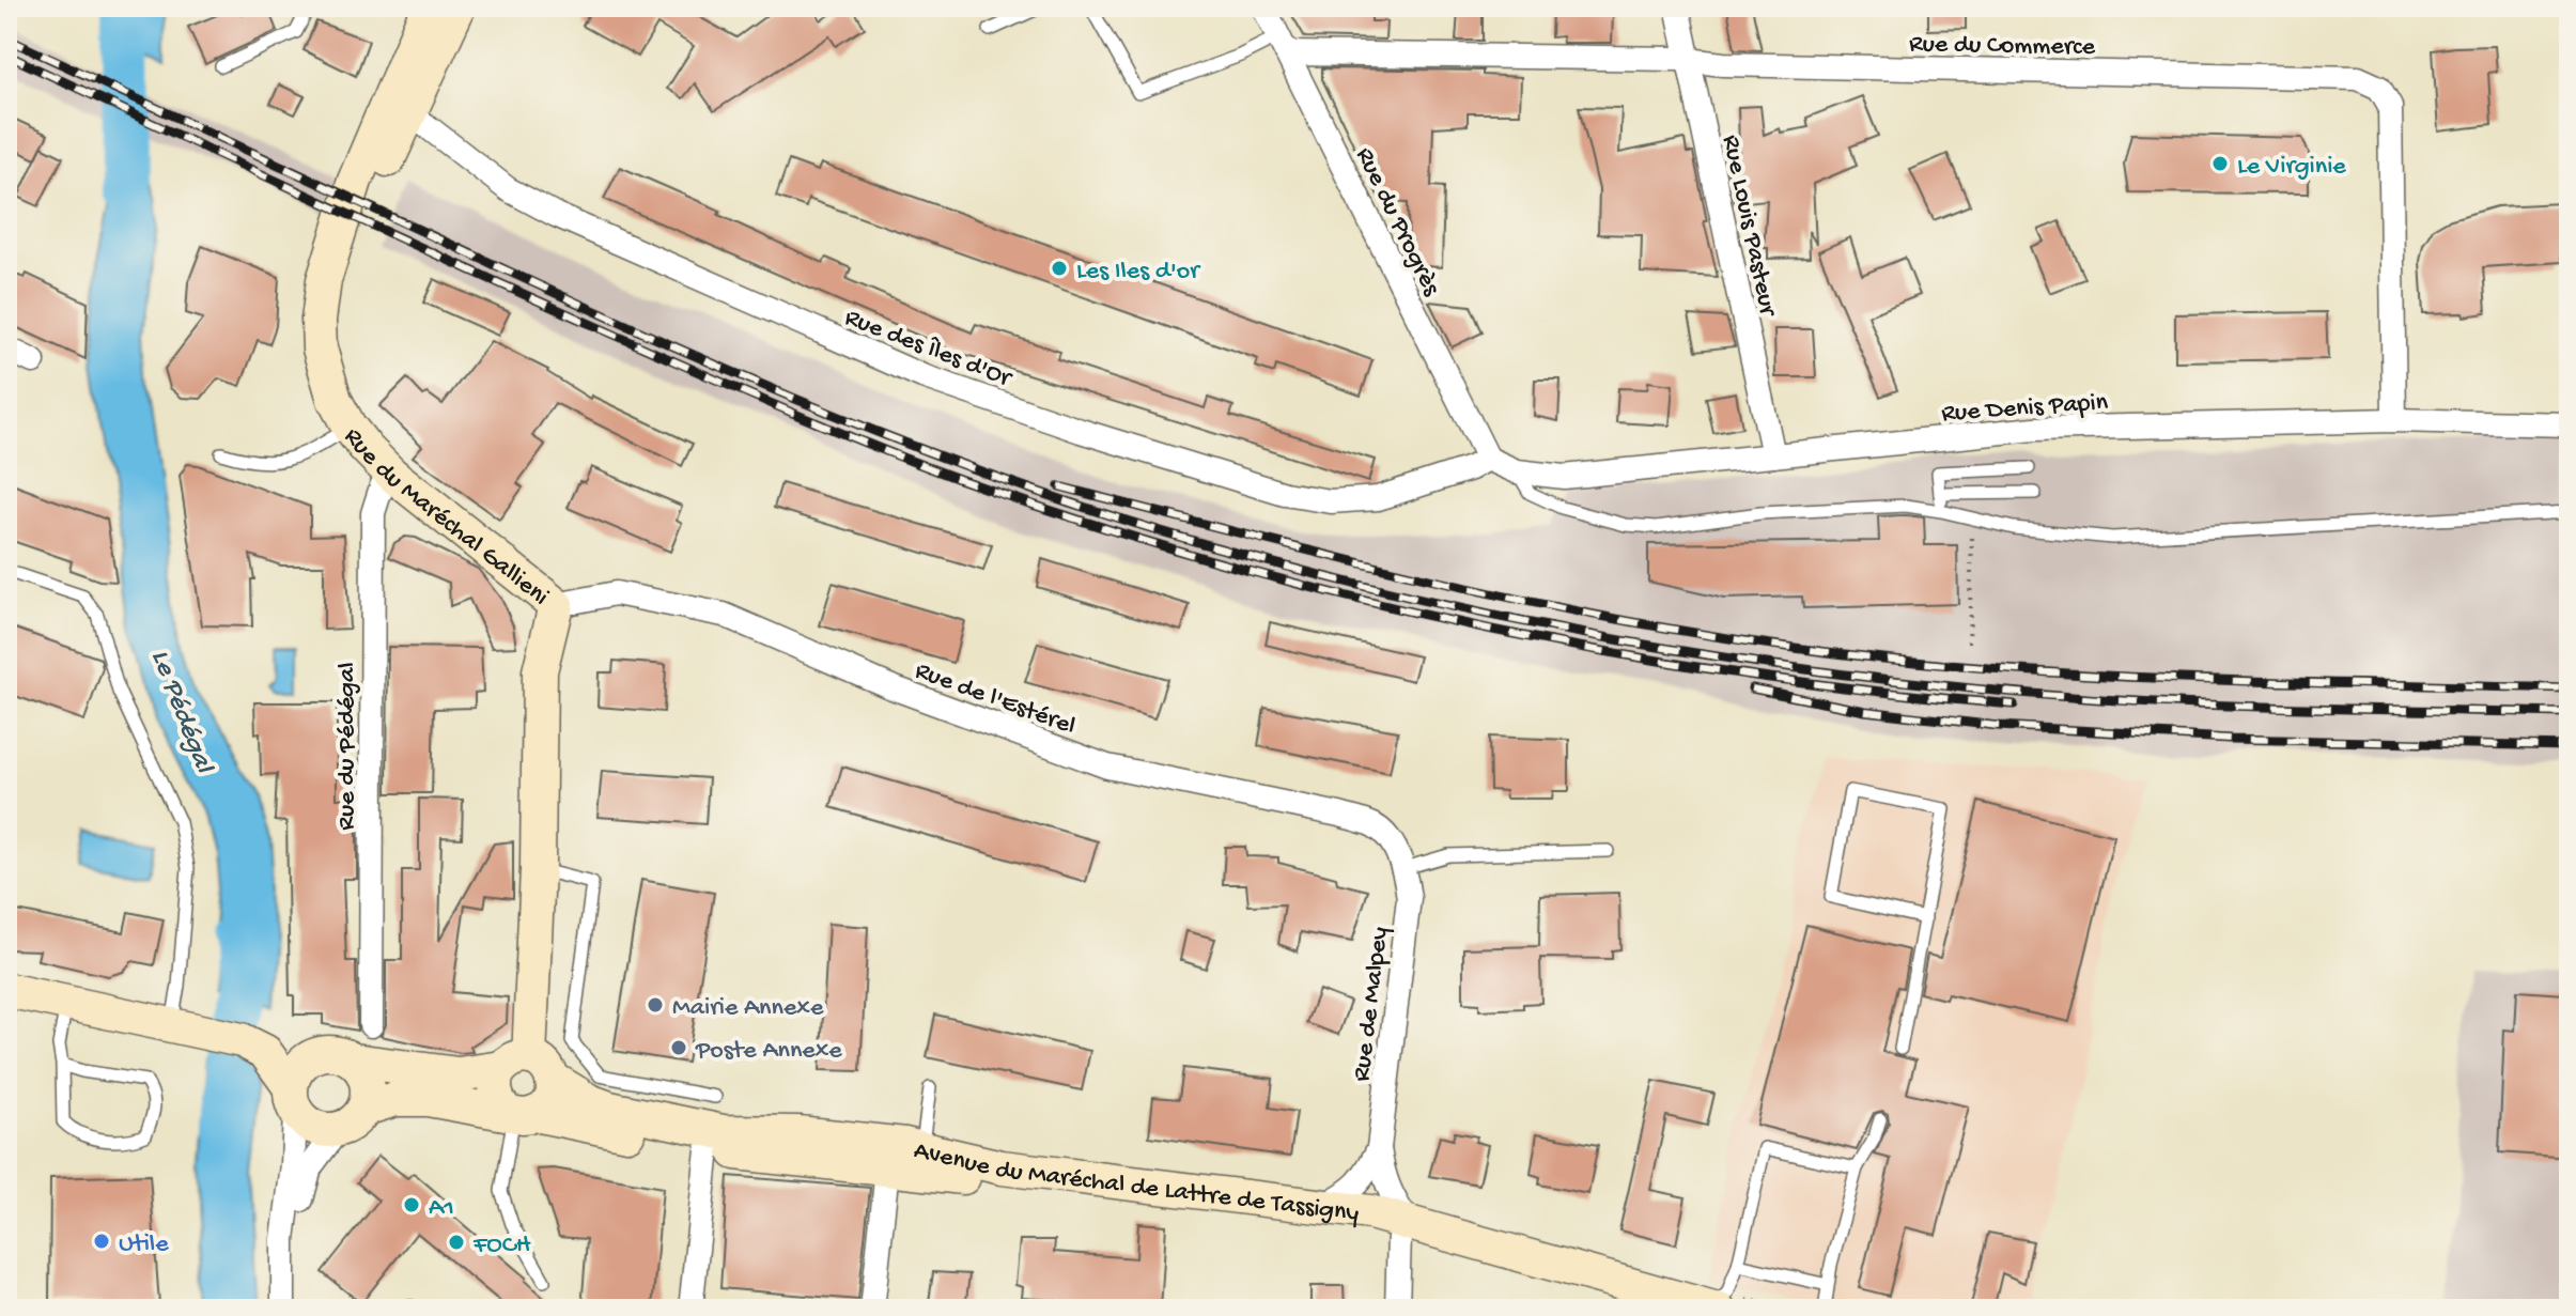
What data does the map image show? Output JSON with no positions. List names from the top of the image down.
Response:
{
  "streets": {
    "main road": ["Rue du Maréchal Gallieni", "Avenue du Maréchal de Lattre de Tassigny"],
    "street": [
      "Rue du Commerce",
      "Rue du Progrès",
      "Rue Louis Pasteur",
      "Rue des Îles d'Or",
      "Rue Denis Papin",
      "Rue de l'Estérel",
      "Rue du Pédégal",
      "Rue de Malpey"
    ]
  },
  "crossings": [
    ["Rue du Commerce", "Rue du Progrès"],
    ["Rue du Commerce", "Rue Louis Pasteur"],
    ["Rue du Commerce", "Rue Denis Papin"],
    ["Rue du Progrès", "Rue des Îles d'Or"],
    ["Rue du Progrès", "Rue Denis Papin"],
    ["Rue Louis Pasteur", "Rue Denis Papin"],
    ["Rue des Îles d'Or", "Rue Denis Papin"],
    ["Rue des Îles d'Or", "Rue du Maréchal Gallieni"],
    ["Rue du Maréchal Gallieni", "Rue de l'Estérel"],
    ["Rue du Maréchal Gallieni", "Rue du Pédégal"],
    ["Rue du Maréchal Gallieni", "Avenue du Maréchal de Lattre de Tassigny"],
    ["Rue de l'Estérel", "Rue de Malpey"],
    ["Rue de Malpey", "Avenue du Maréchal de Lattre de Tassigny"]
  ],
  "water": ["Le Pédégal"],
  "places": [
    "Le Virginie",
    "Les Iles d'or",
    "Mairie Annexe",
    "Poste Annexe",
    "A1",
    "Utile",
    "FOCH"
  ]
}
